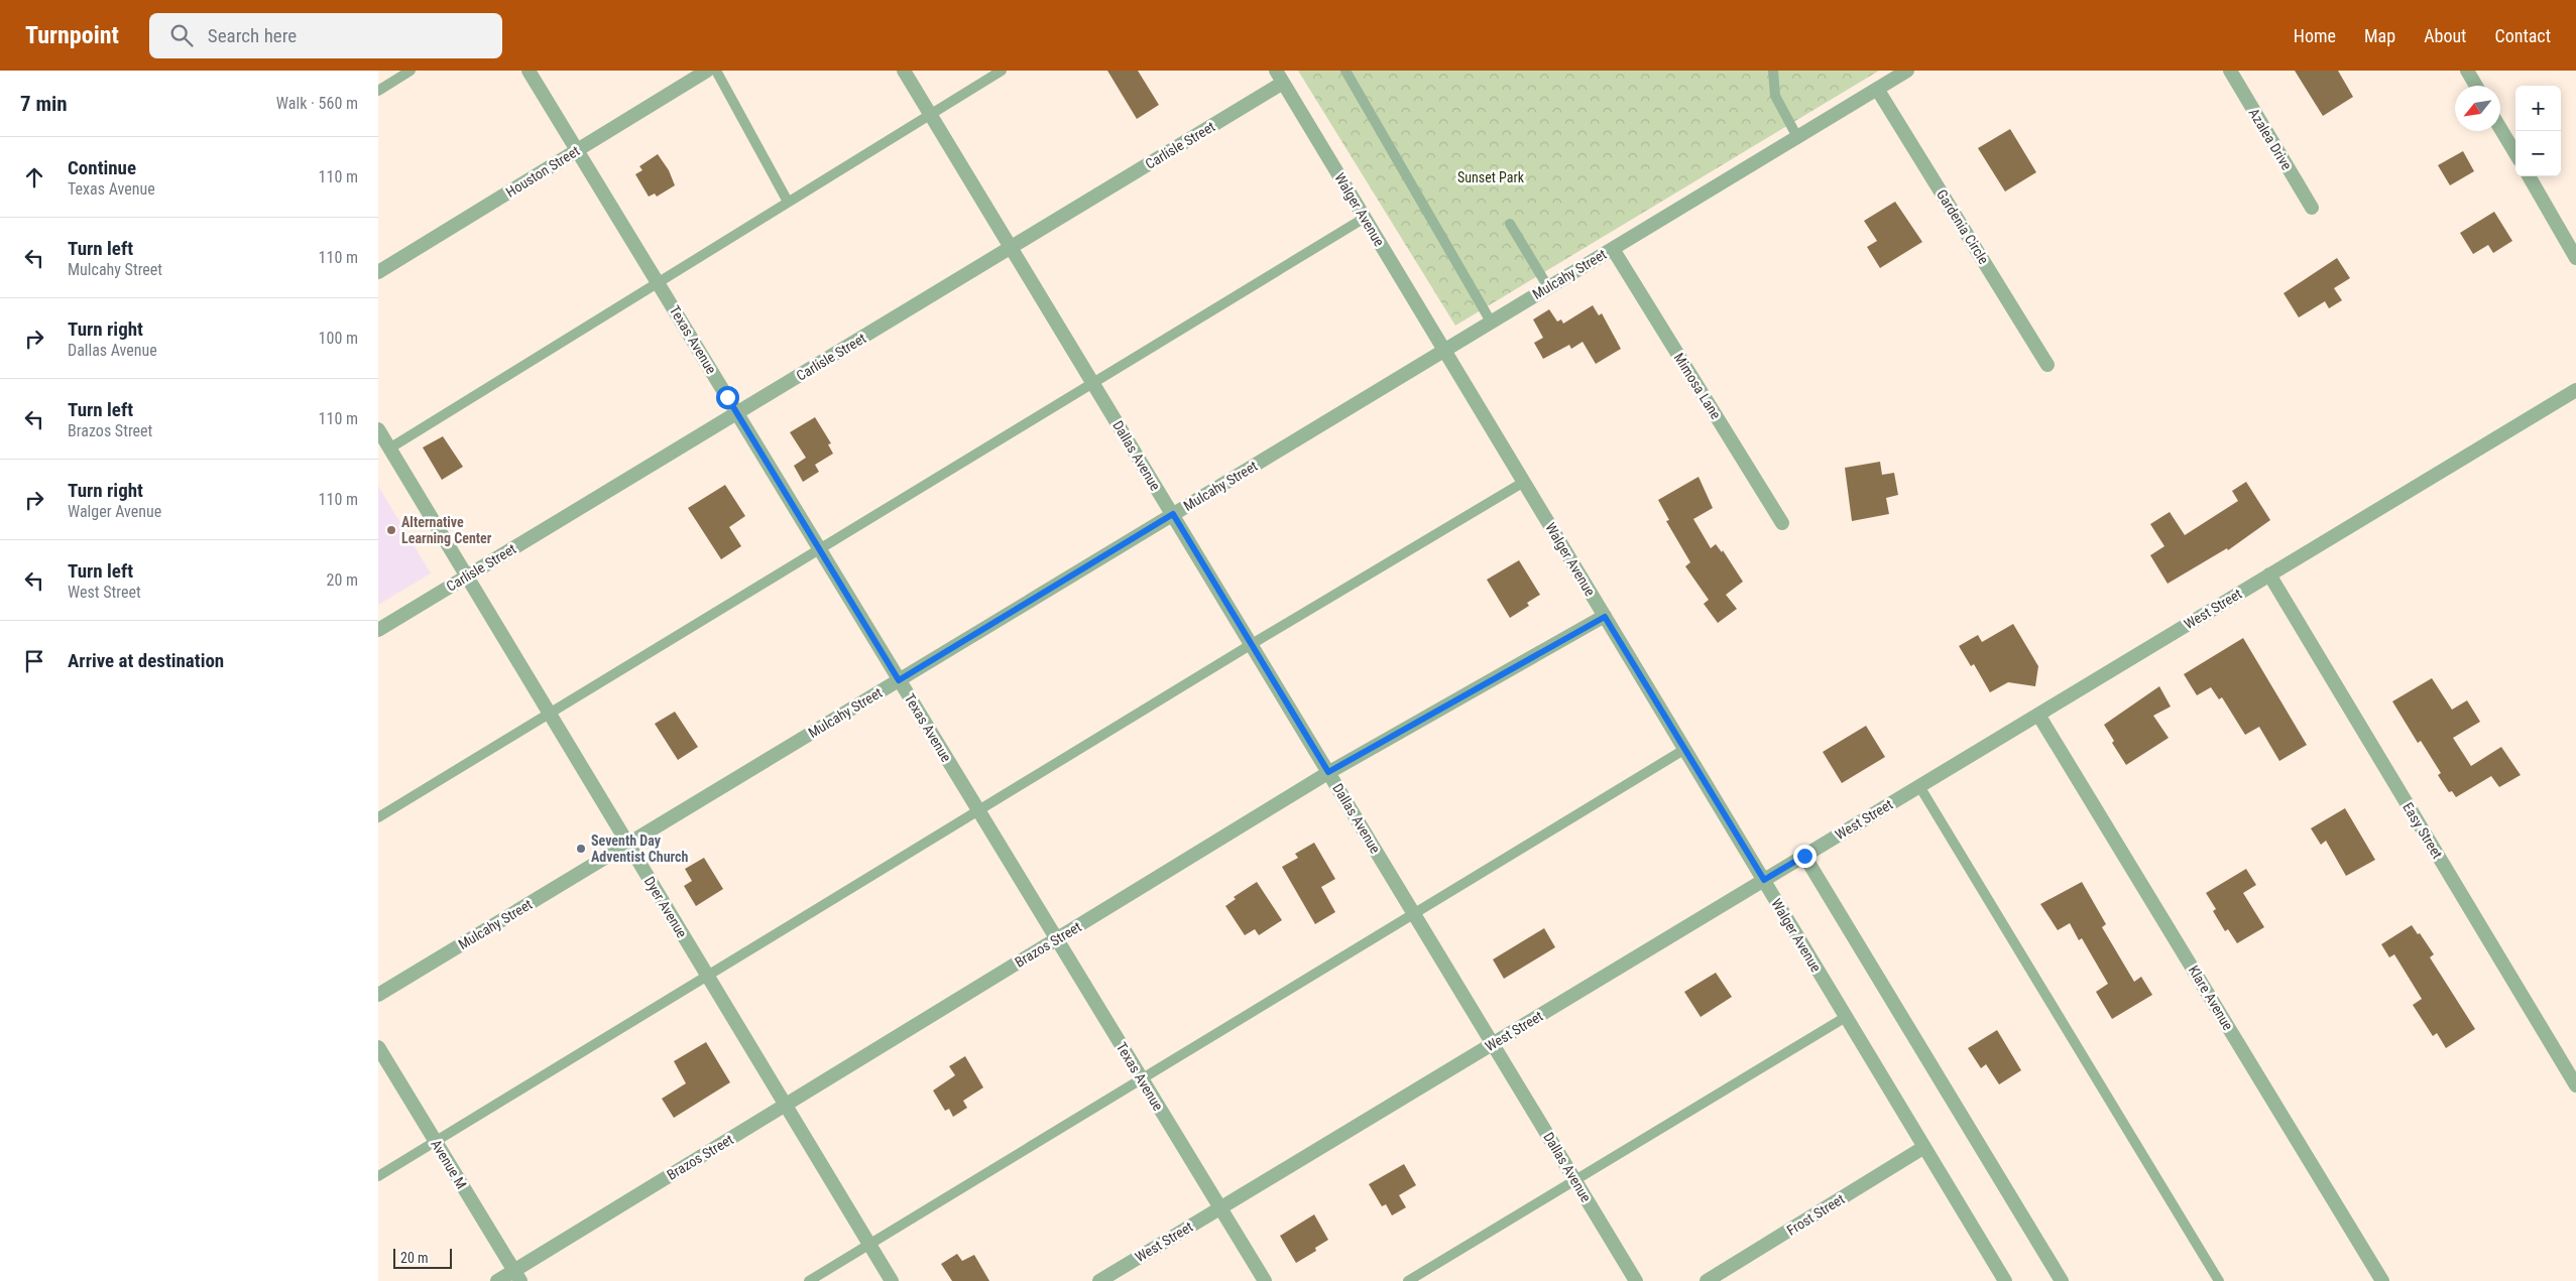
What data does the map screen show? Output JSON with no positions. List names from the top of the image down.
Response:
{
  "streets": {
    "street": [
      "Azalea Drive",
      "Carlisle Street",
      "Houston Street",
      "Walger Avenue",
      "Gardenia Circle",
      "Mulcahy Street",
      "Texas Avenue",
      "Mimosa Lane",
      "Dallas Avenue",
      "West Street",
      "Easy Street",
      "Dyer Avenue",
      "Brazos Street",
      "Klare Avenue",
      "Avenue M",
      "Frost Street"
    ]
  },
  "crossings": [
    ["Carlisle Street", "Walger Avenue"],
    ["Carlisle Street", "Texas Avenue"],
    ["Carlisle Street", "Dallas Avenue"],
    ["Carlisle Street", "Dyer Avenue"],
    ["Houston Street", "Texas Avenue"],
    ["Walger Avenue", "Mulcahy Street"],
    ["Walger Avenue", "West Street"],
    ["Walger Avenue", "Brazos Street"],
    ["Walger Avenue", "Frost Street"],
    ["Gardenia Circle", "Mulcahy Street"],
    ["Mulcahy Street", "Texas Avenue"],
    ["Mulcahy Street", "Mimosa Lane"],
    ["Mulcahy Street", "Dallas Avenue"],
    ["Mulcahy Street", "Dyer Avenue"],
    ["Texas Avenue", "West Street"],
    ["Texas Avenue", "Brazos Street"],
    ["Dallas Avenue", "West Street"],
    ["Dallas Avenue", "Brazos Street"],
    ["West Street", "Easy Street"],
    ["West Street", "Klare Avenue"],
    ["Dyer Avenue", "Brazos Street"],
    ["Brazos Street", "Avenue M"]
  ],
  "parks": ["Sunset Park"],
  "places": ["Alternative Learning Center", "Seventh Day Adventist Church"],
  "scale_bar": "20 m",
  "north": "bottom left",
  "page": {
    "header": "Turnpoint",
    "search": "Search here",
    "nav": [
      "Home",
      "Map",
      "About",
      "Contact"
    ],
    "heading": ["7 min", "Walk · 560 m"],
    "map_buttons": ["+", "−"],
    "list": [
      ["Continue", "Texas Avenue", "110 m"],
      ["Turn left", "Mulcahy Street", "110 m"],
      ["Turn right", "Dallas Avenue", "100 m"],
      ["Turn left", "Brazos Street", "110 m"],
      ["Turn right", "Walger Avenue", "110 m"],
      ["Turn left", "West Street", "20 m"],
      "Arrive at destination"
    ],
    "scale": "20 m"
  }
}
